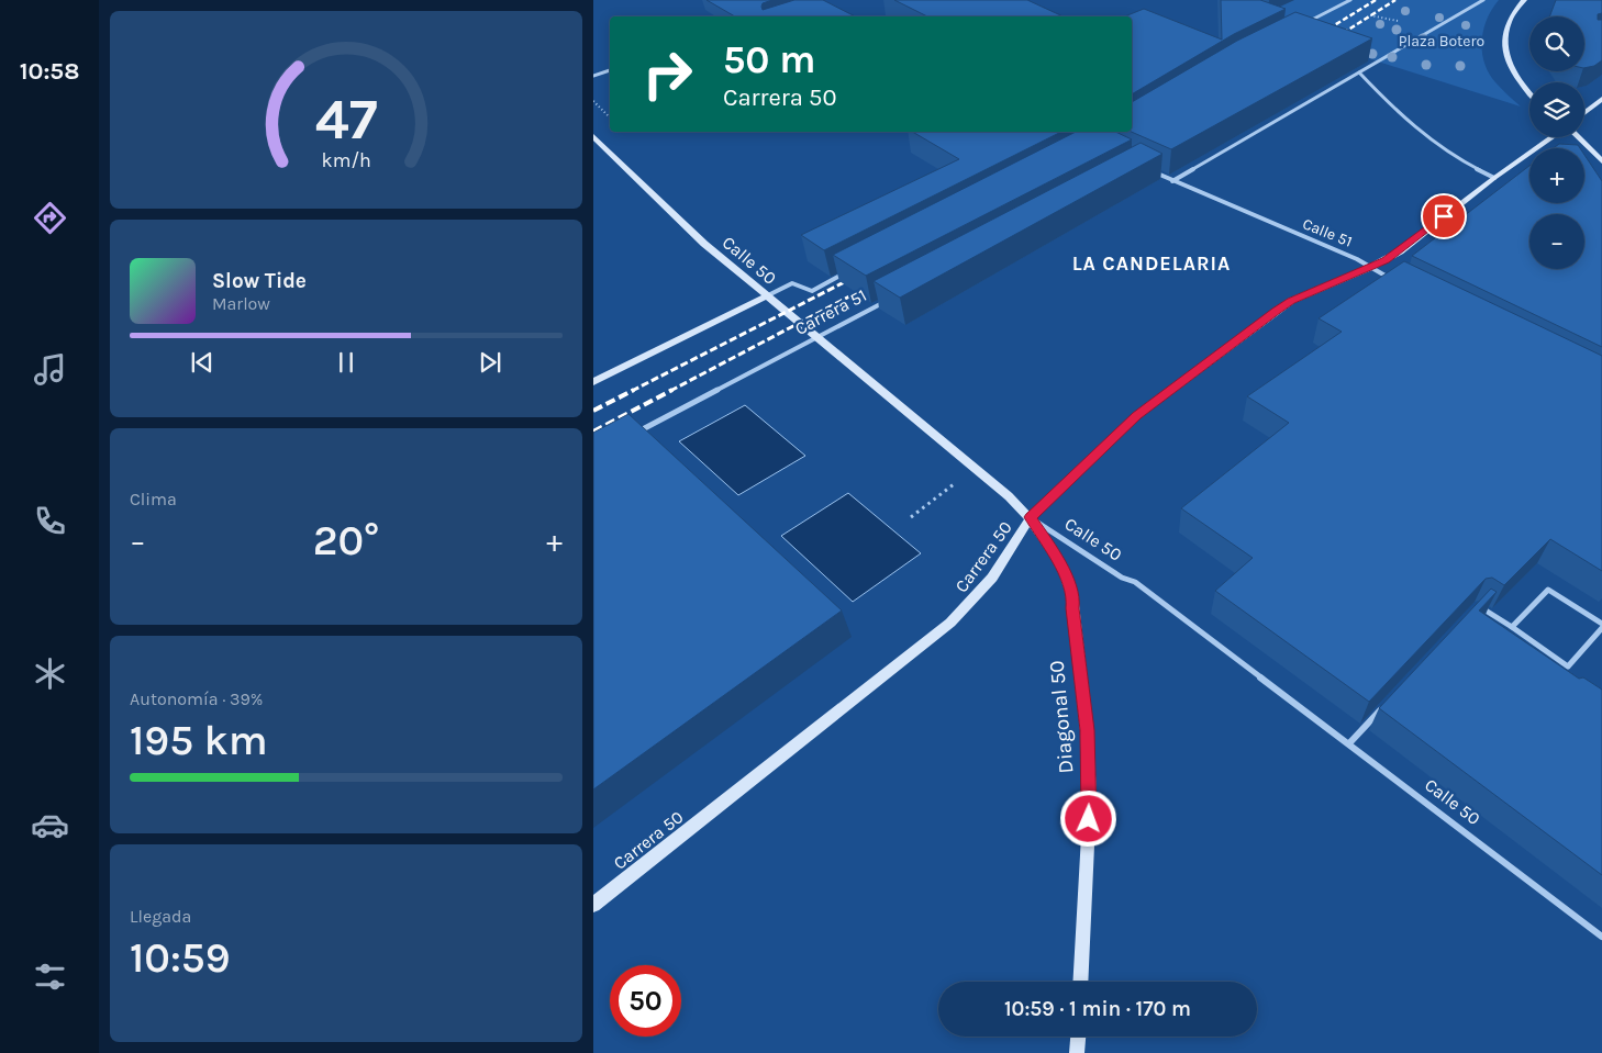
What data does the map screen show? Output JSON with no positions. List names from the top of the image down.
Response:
{
  "streets": {
    "main road": [
      "Calle 50",
      "Carrera 51",
      "Carrera 50",
      "Diagonal 50"
    ],
    "street": ["Calle 51"]
  },
  "crossings": [
    ["Calle 51", "Carrera 50"],
    ["Calle 50", "Carrera 51"],
    ["Calle 50", "Carrera 50"],
    ["Calle 50", "Diagonal 50"],
    ["Carrera 50", "Diagonal 50"]
  ],
  "districts": ["LA CANDELARIA"],
  "parks": ["Plaza Botero"],
  "page": {
    "tabs": "10:58",
    "map_buttons": ["+", "−"],
    "turn": ["50 m", "Carrera 50"],
    "song": ["Slow Tide", "Marlow"],
    "tile": [
      "Clima",
      ["Autonomía · 39%", "195 km"],
      ["Llegada", "10:59"]
    ],
    "heat": ["−", "20°", "+"],
    "limit": "50",
    "trip": "10:59 · 1 min · 170 m",
    "gauge": ["47", "km/h"]
  }
}
